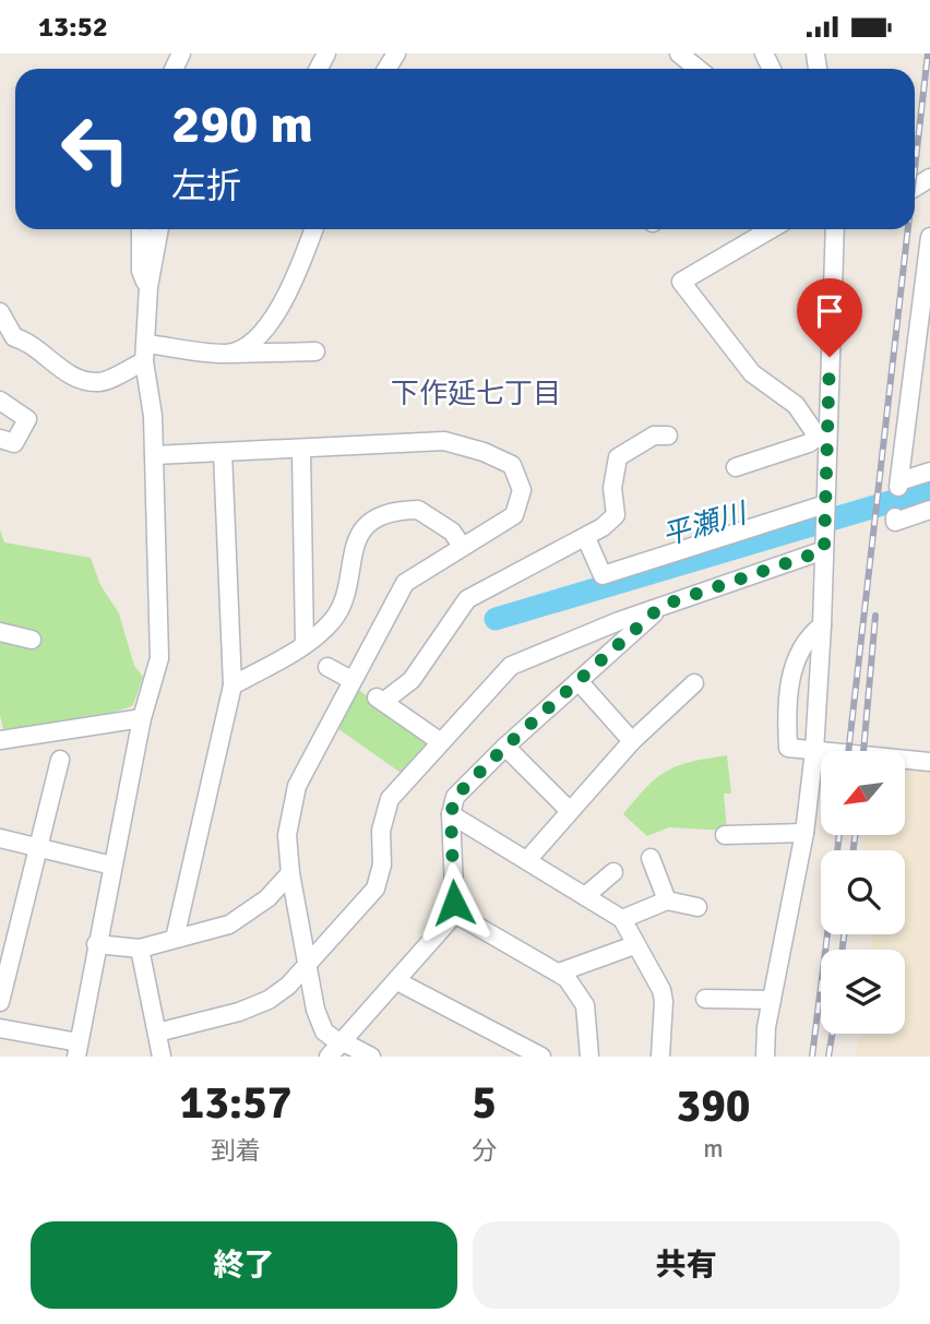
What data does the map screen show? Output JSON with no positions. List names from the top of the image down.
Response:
{
  "districts": ["下作延七丁目"],
  "water": ["平瀬川"],
  "north": "bottom left",
  "page": {
    "status": "13:52",
    "turn": ["290 m", "左折"],
    "eta": [
      "13:57",
      "到着",
      "5",
      "分",
      "390",
      "m"
    ],
    "buttons": ["終了", "共有"]
  }
}
